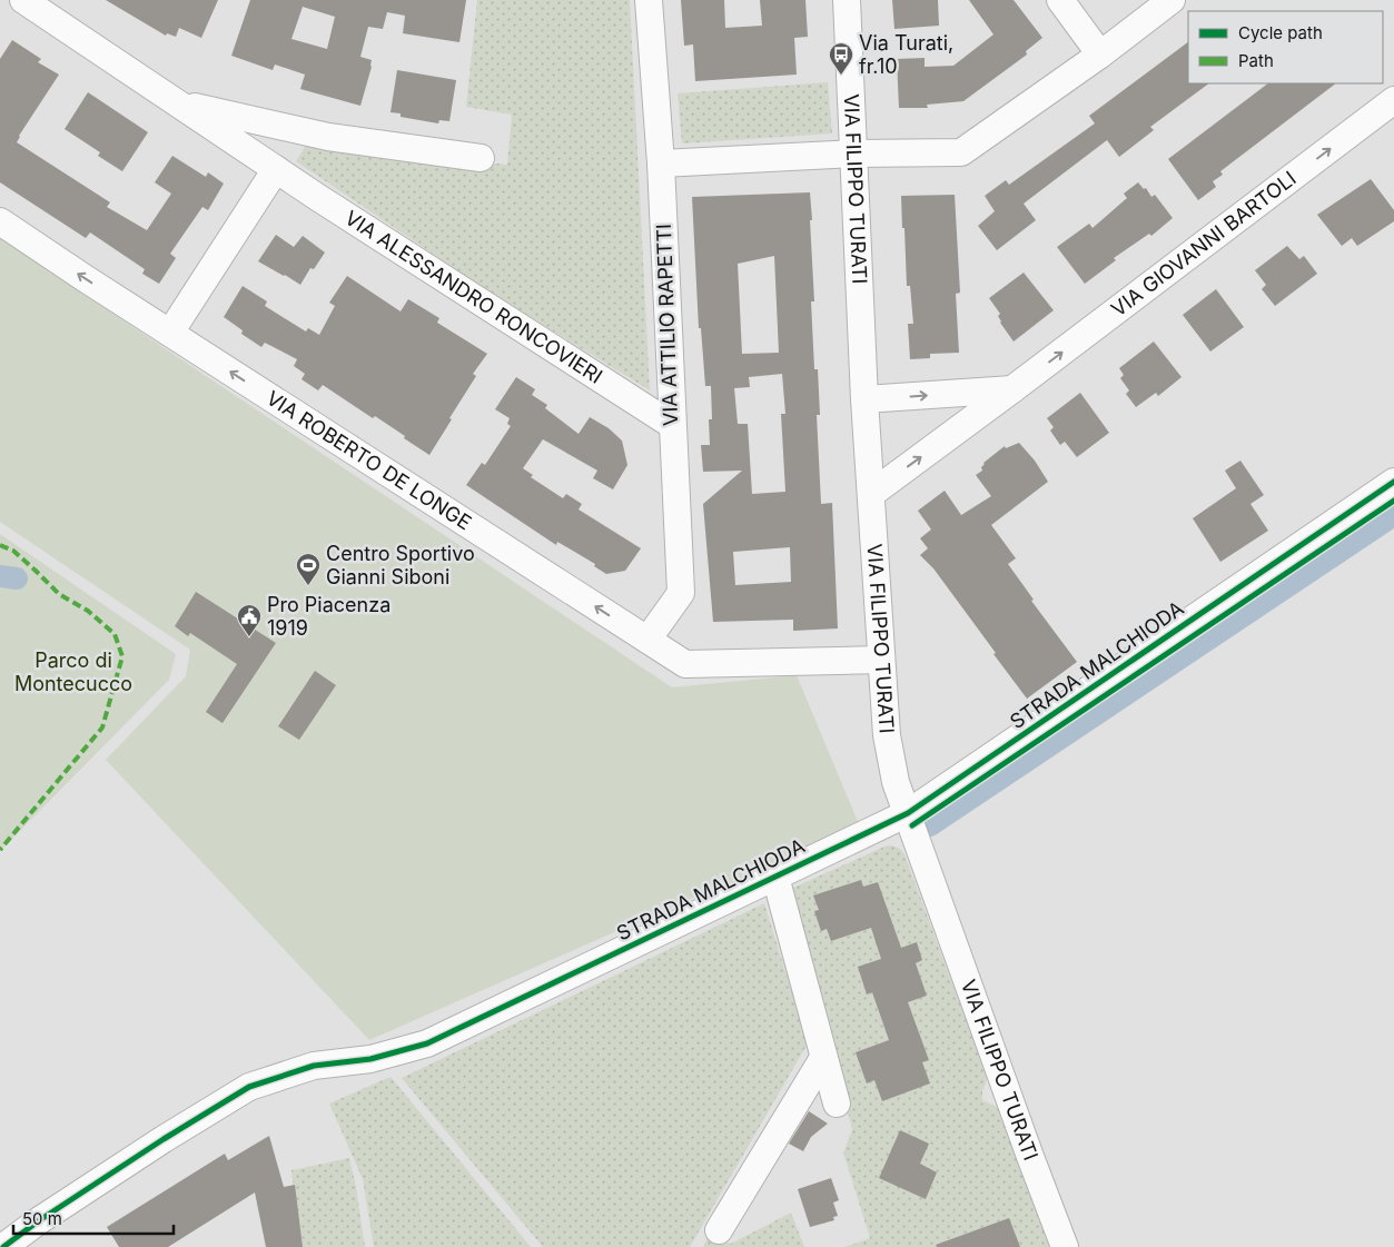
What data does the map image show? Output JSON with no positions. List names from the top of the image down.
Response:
{
  "streets": {
    "street": [
      "VIA FILIPPO TURATI",
      "VIA GIOVANNI BARTOLI",
      "VIA ALESSANDRO RONCOVIERI",
      "VIA ATTILIO RAPETTI",
      "VIA ROBERTO DE LONGE",
      "STRADA MALCHIODA"
    ]
  },
  "crossings": [
    ["VIA FILIPPO TURATI", "VIA GIOVANNI BARTOLI"],
    ["VIA FILIPPO TURATI", "VIA ROBERTO DE LONGE"],
    ["VIA FILIPPO TURATI", "STRADA MALCHIODA"],
    ["VIA ALESSANDRO RONCOVIERI", "VIA ATTILIO RAPETTI"],
    ["VIA ATTILIO RAPETTI", "VIA ROBERTO DE LONGE"]
  ],
  "one_way": ["VIA ROBERTO DE LONGE"],
  "parks": ["Parco di Montecucco"],
  "places": {
    "bus stop": ["Via Turati, fr.10"],
    "sports": ["Centro Sportivo Gianni Siboni"],
    "public building": ["Pro Piacenza 1919"]
  },
  "legend": ["Cycle path", "Path"],
  "scale_bar": "50 m"
}
